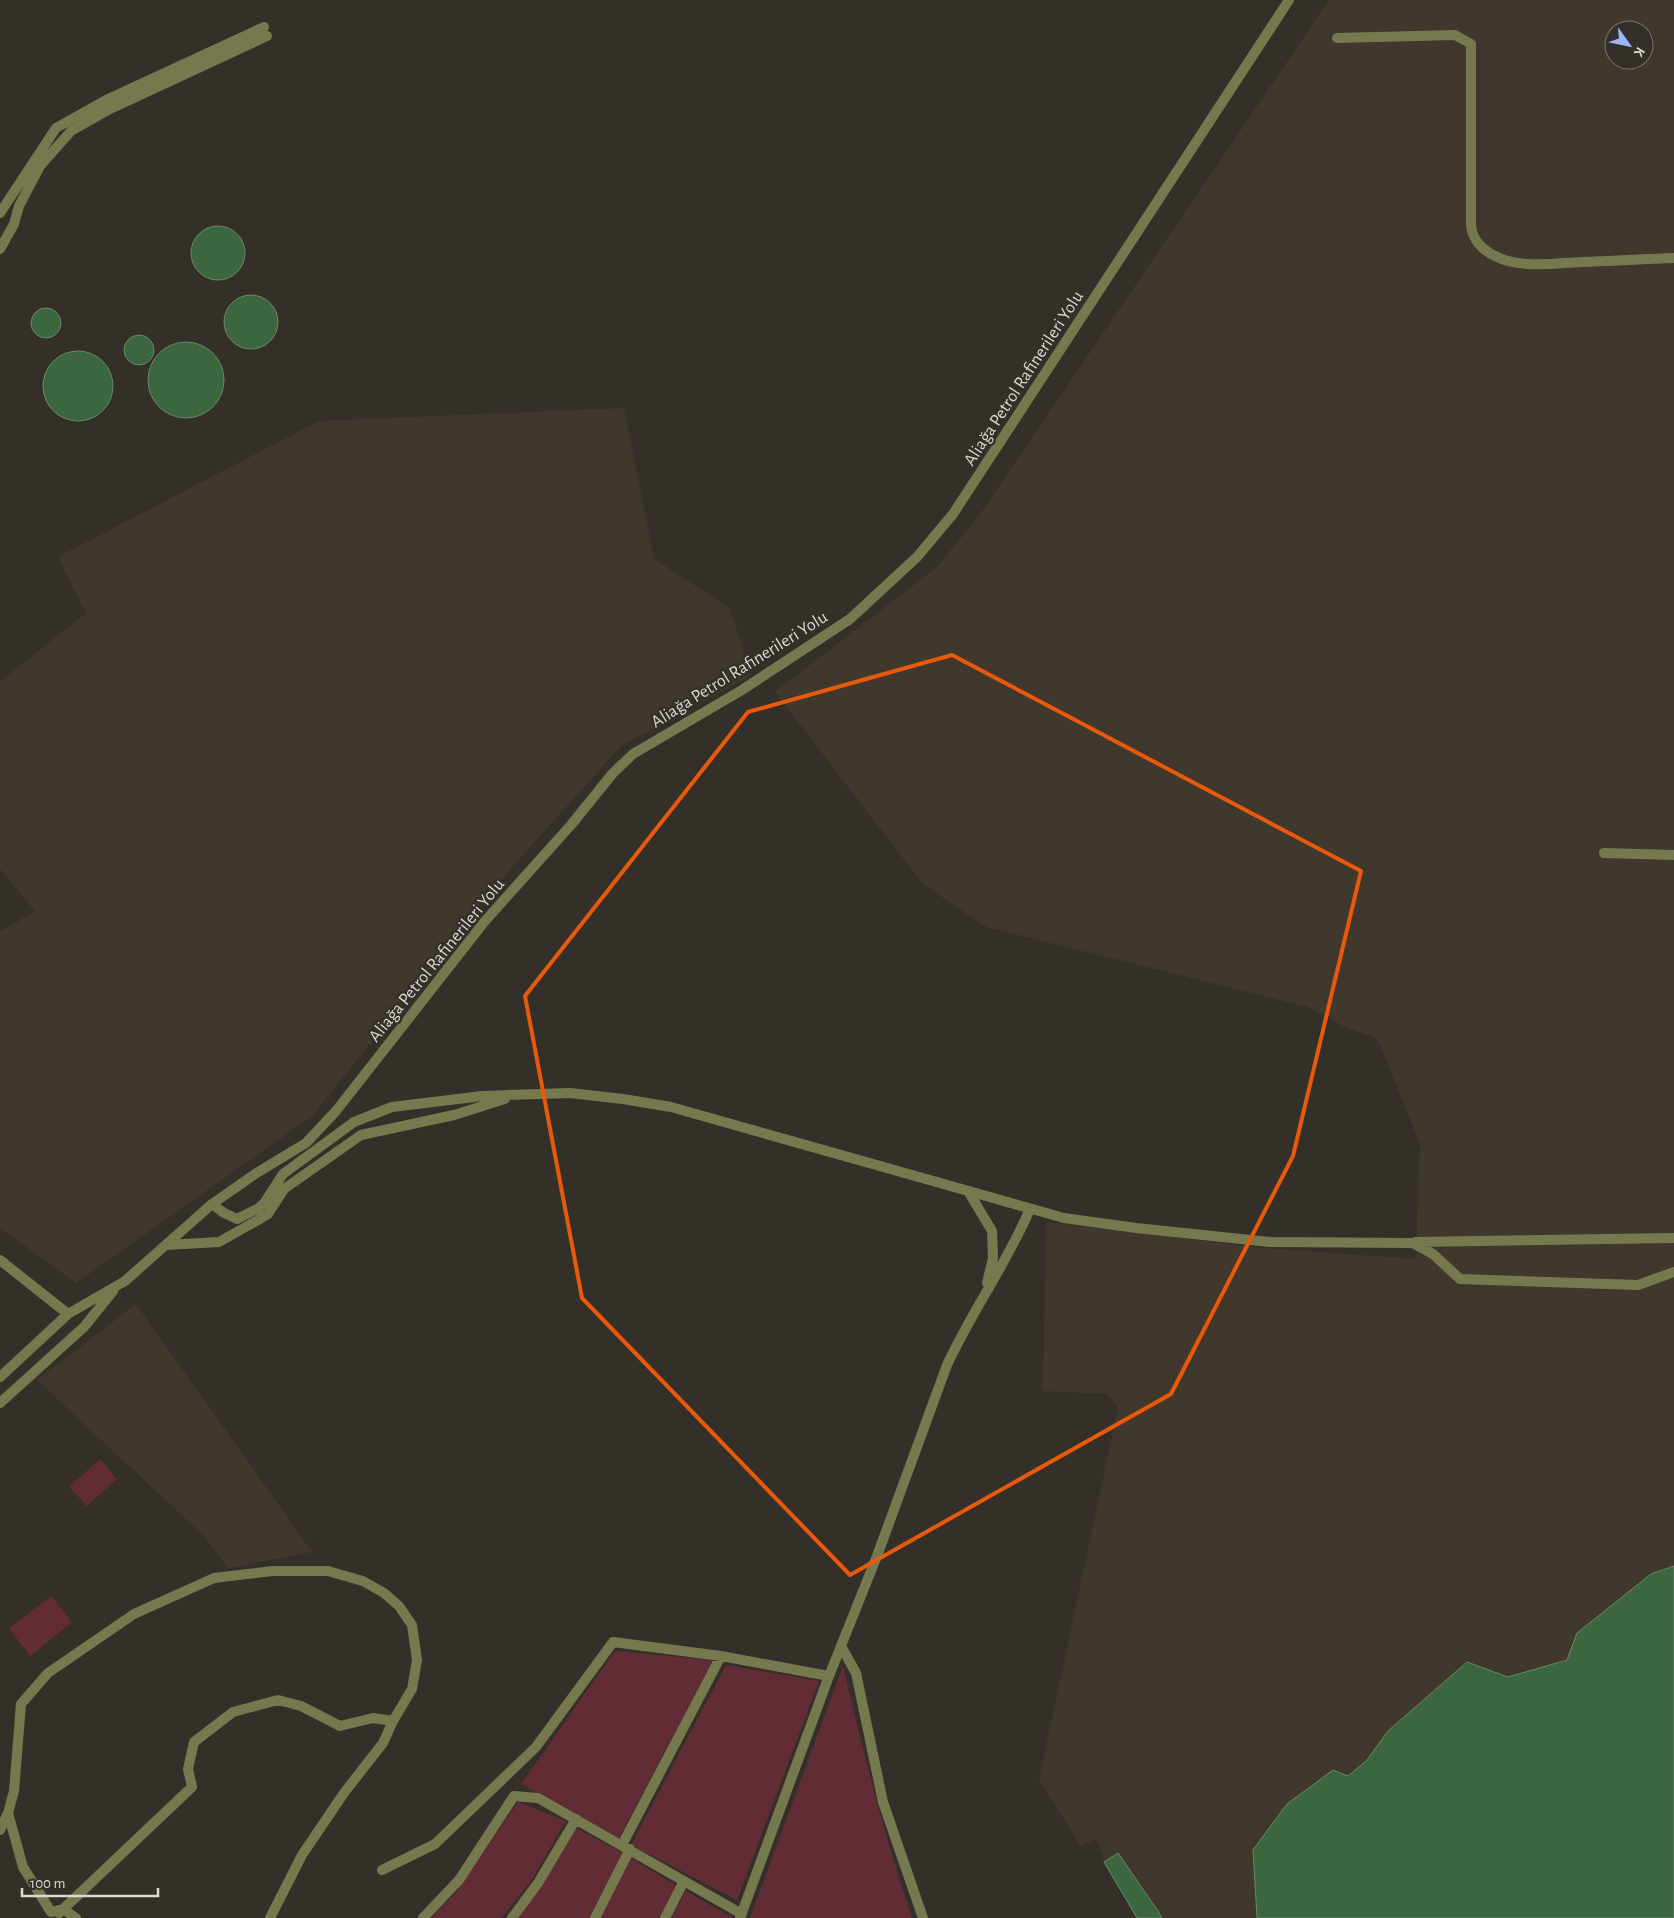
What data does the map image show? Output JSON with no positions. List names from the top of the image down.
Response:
{
  "streets": {
    "street": ["Aliağa Petrol Rafinerileri Yolu"]
  },
  "scale_bar": "100 m",
  "north": "bottom right"
}
